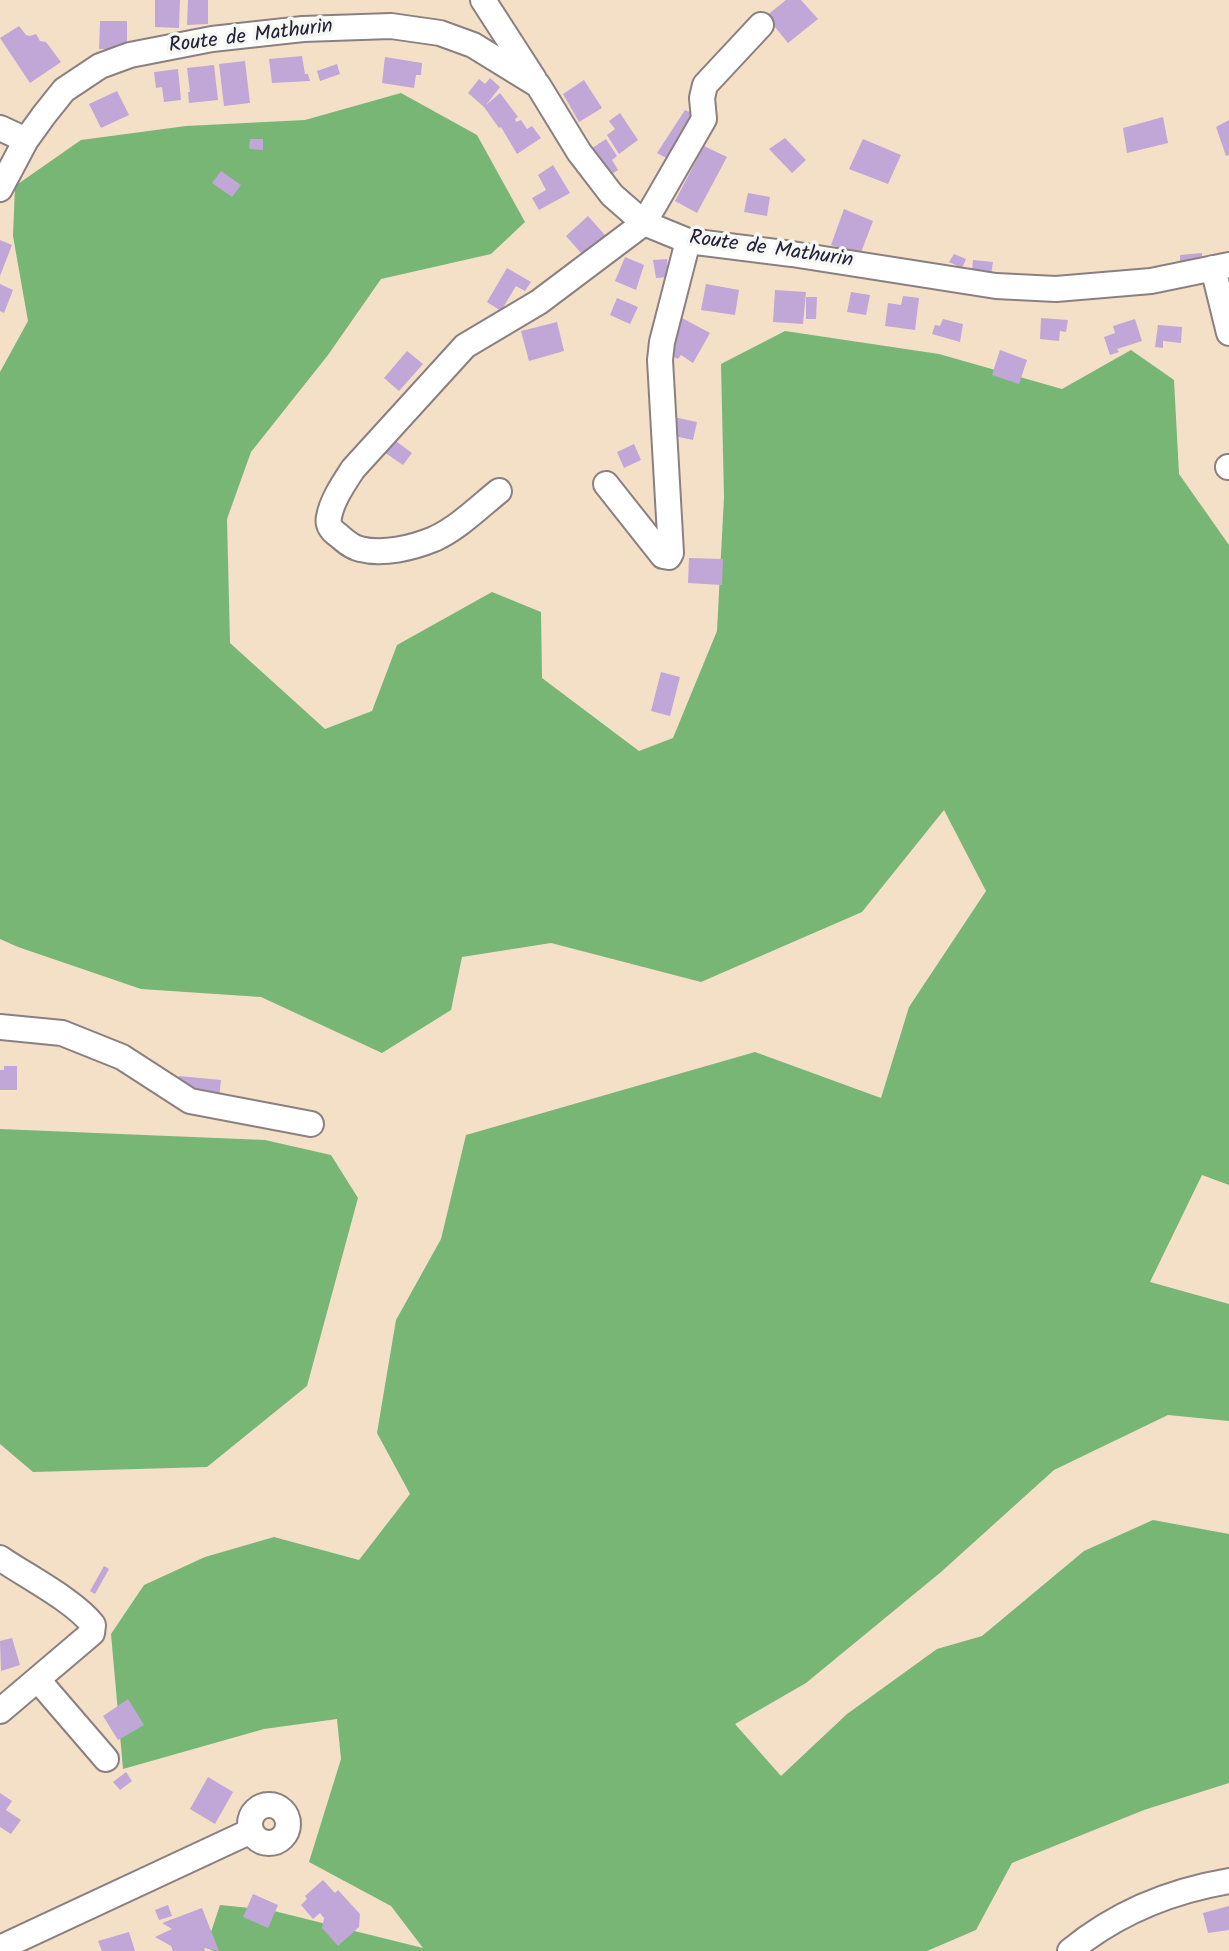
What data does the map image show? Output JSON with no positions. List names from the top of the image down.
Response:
{
  "streets": {
    "street": ["Route de Mathurin"]
  }
}
